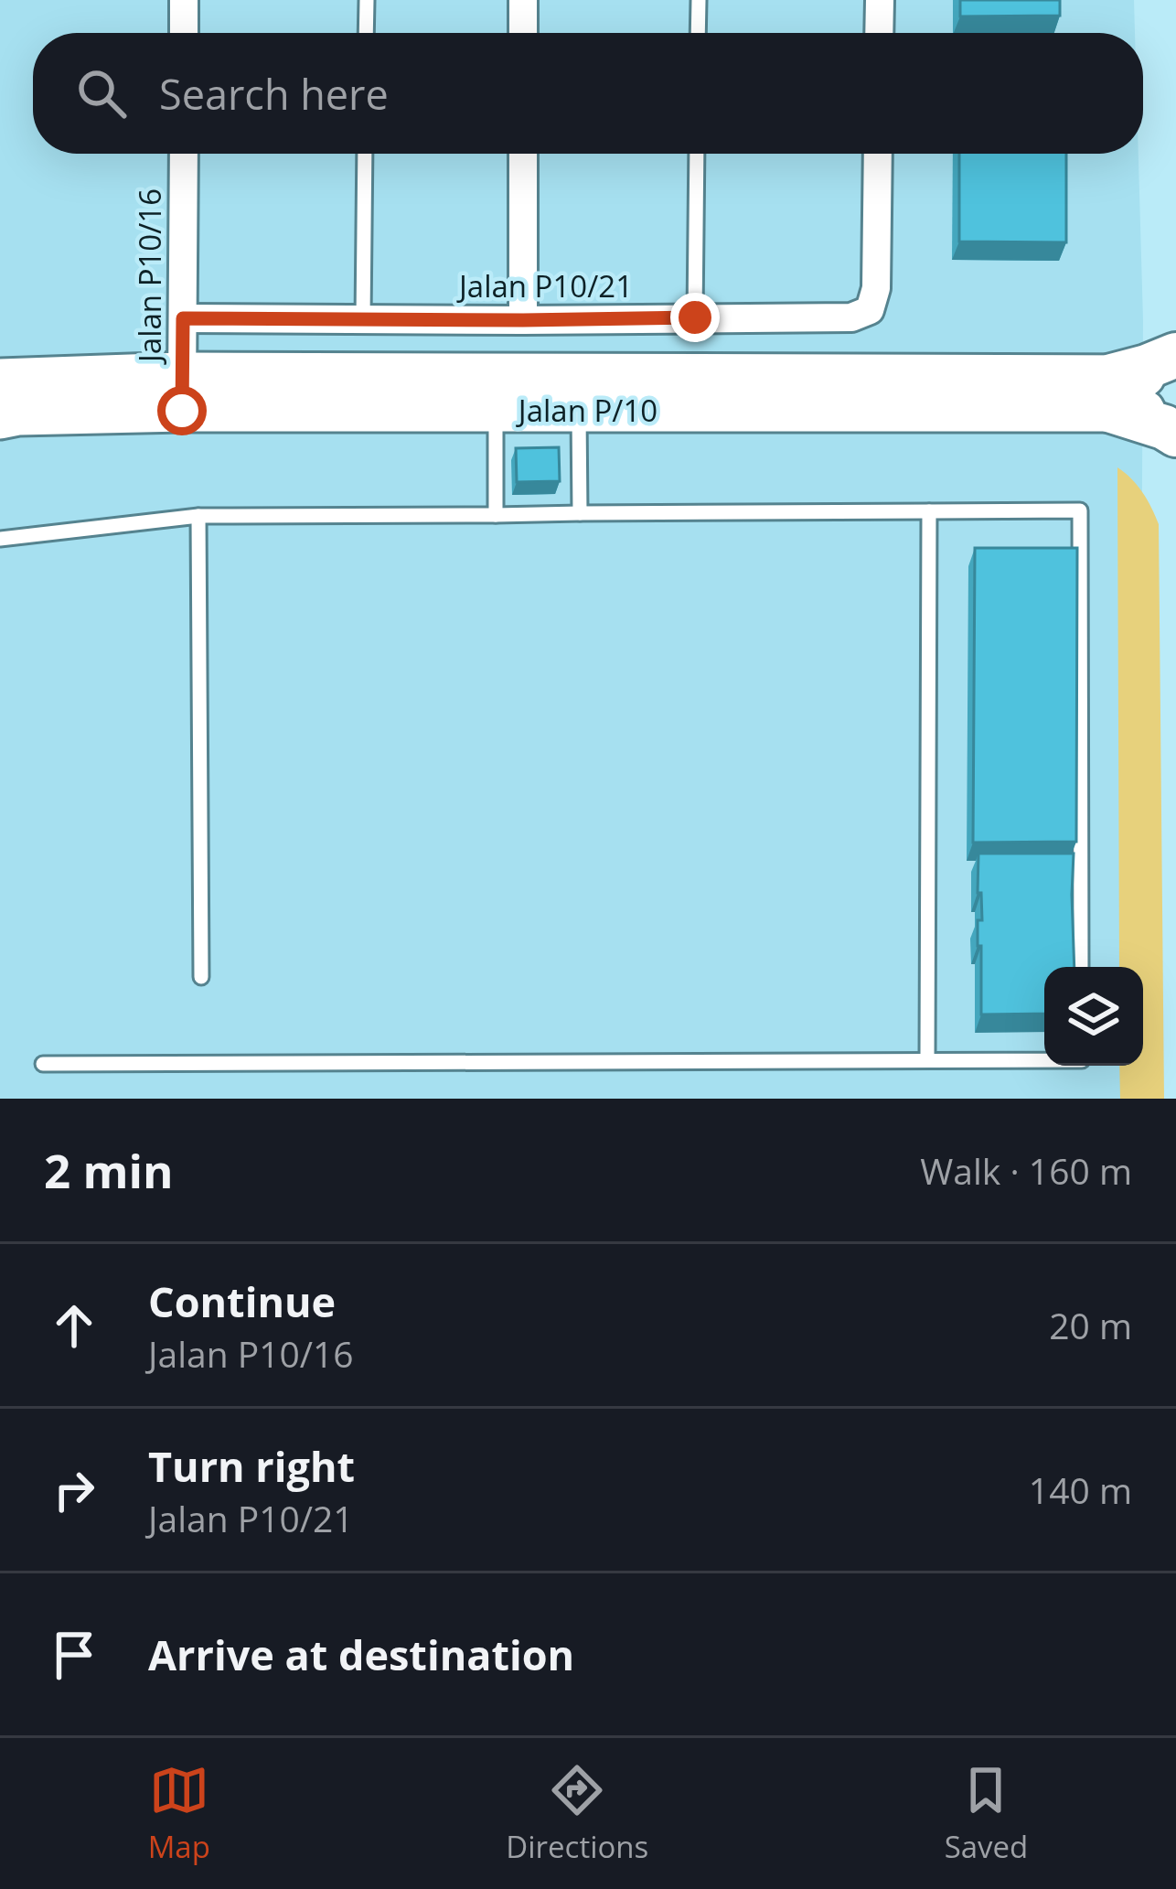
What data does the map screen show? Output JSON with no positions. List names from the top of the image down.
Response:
{
  "streets": {
    "street": ["Jalan P10/16", "Jalan P10/21", "Jalan P/10"]
  },
  "crossings": [
    ["Jalan P10/16", "Jalan P10/21"],
    ["Jalan P10/16", "Jalan P/10"]
  ],
  "page": {
    "search": "Search here",
    "heading": ["2 min", "Walk · 160 m"],
    "list": [
      ["Continue", "Jalan P10/16", "20 m"],
      ["Turn right", "Jalan P10/21", "140 m"],
      "Arrive at destination"
    ],
    "nav": ["Map", "Directions", "Saved"]
  }
}
